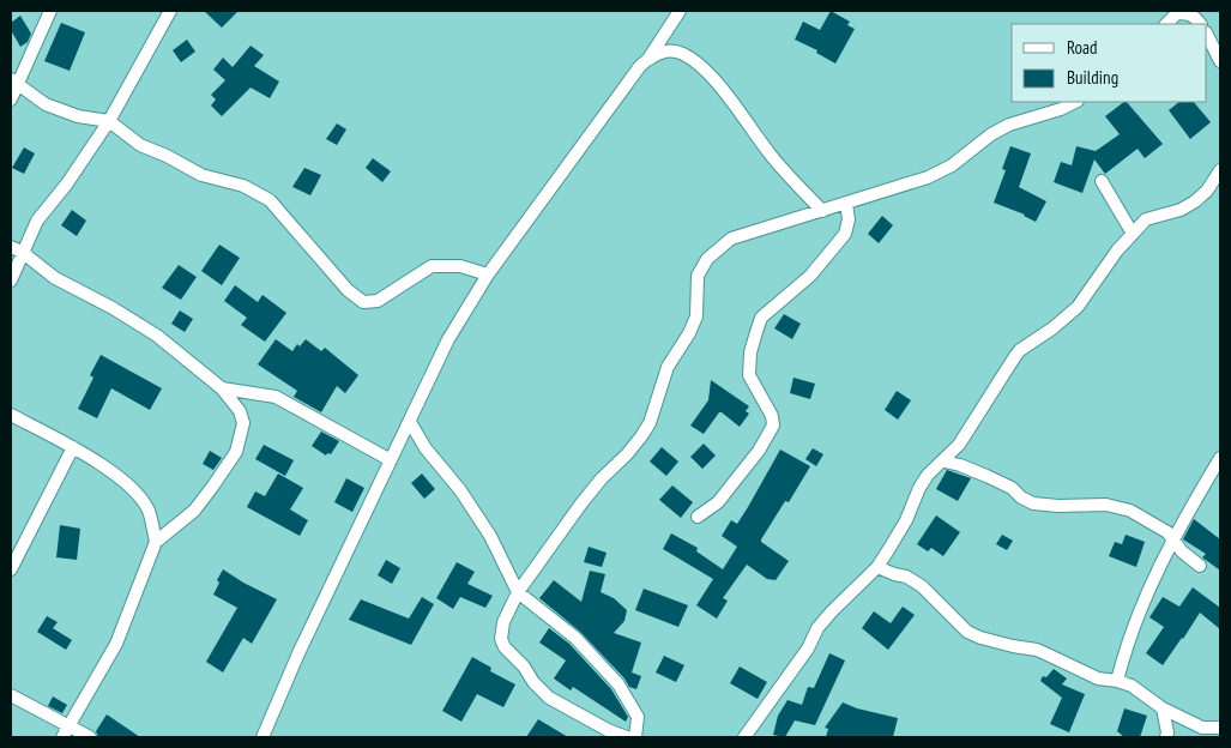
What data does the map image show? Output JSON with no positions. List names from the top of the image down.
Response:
{
  "legend": ["Road", "Building"]
}
